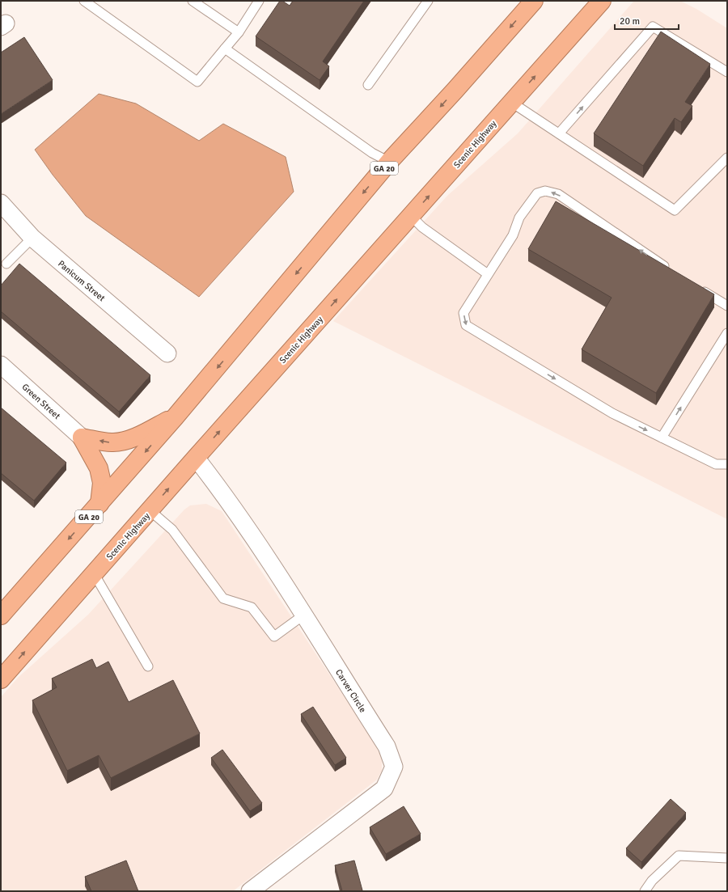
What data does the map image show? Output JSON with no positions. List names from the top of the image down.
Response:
{
  "streets": {
    "highway": ["Scenic Highway", "GA 20"],
    "street": ["Panicum Street", "Green Street", "Carver Circle"]
  },
  "crossings": [
    ["Scenic Highway", "Carver Circle"]
  ],
  "scale_bar": "20 m"
}
